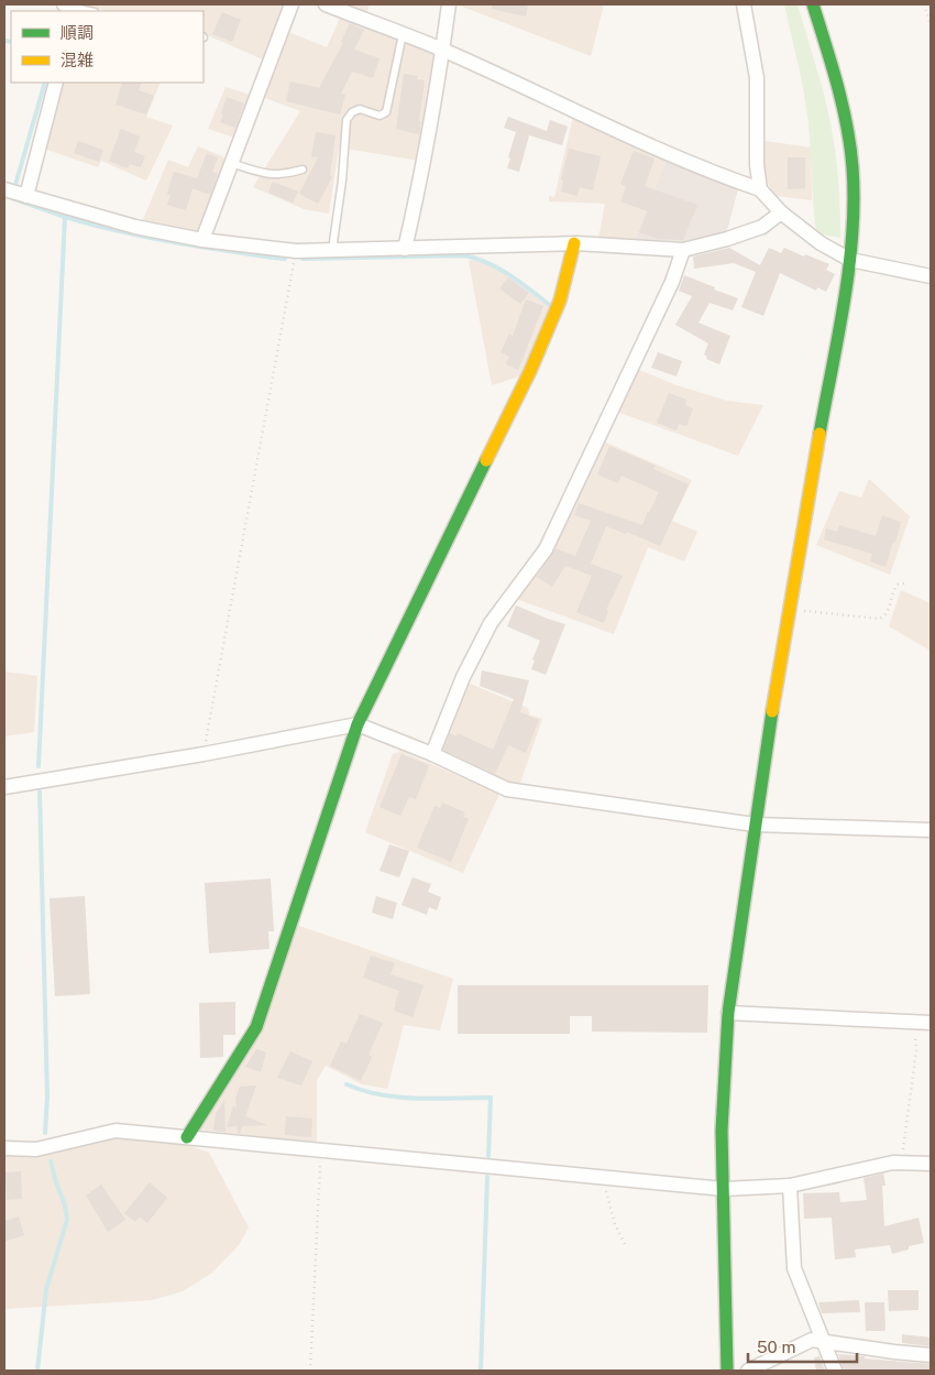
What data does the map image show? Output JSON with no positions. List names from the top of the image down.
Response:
{
  "legend": ["順調", "混雑"],
  "scale_bar": "50 m"
}
